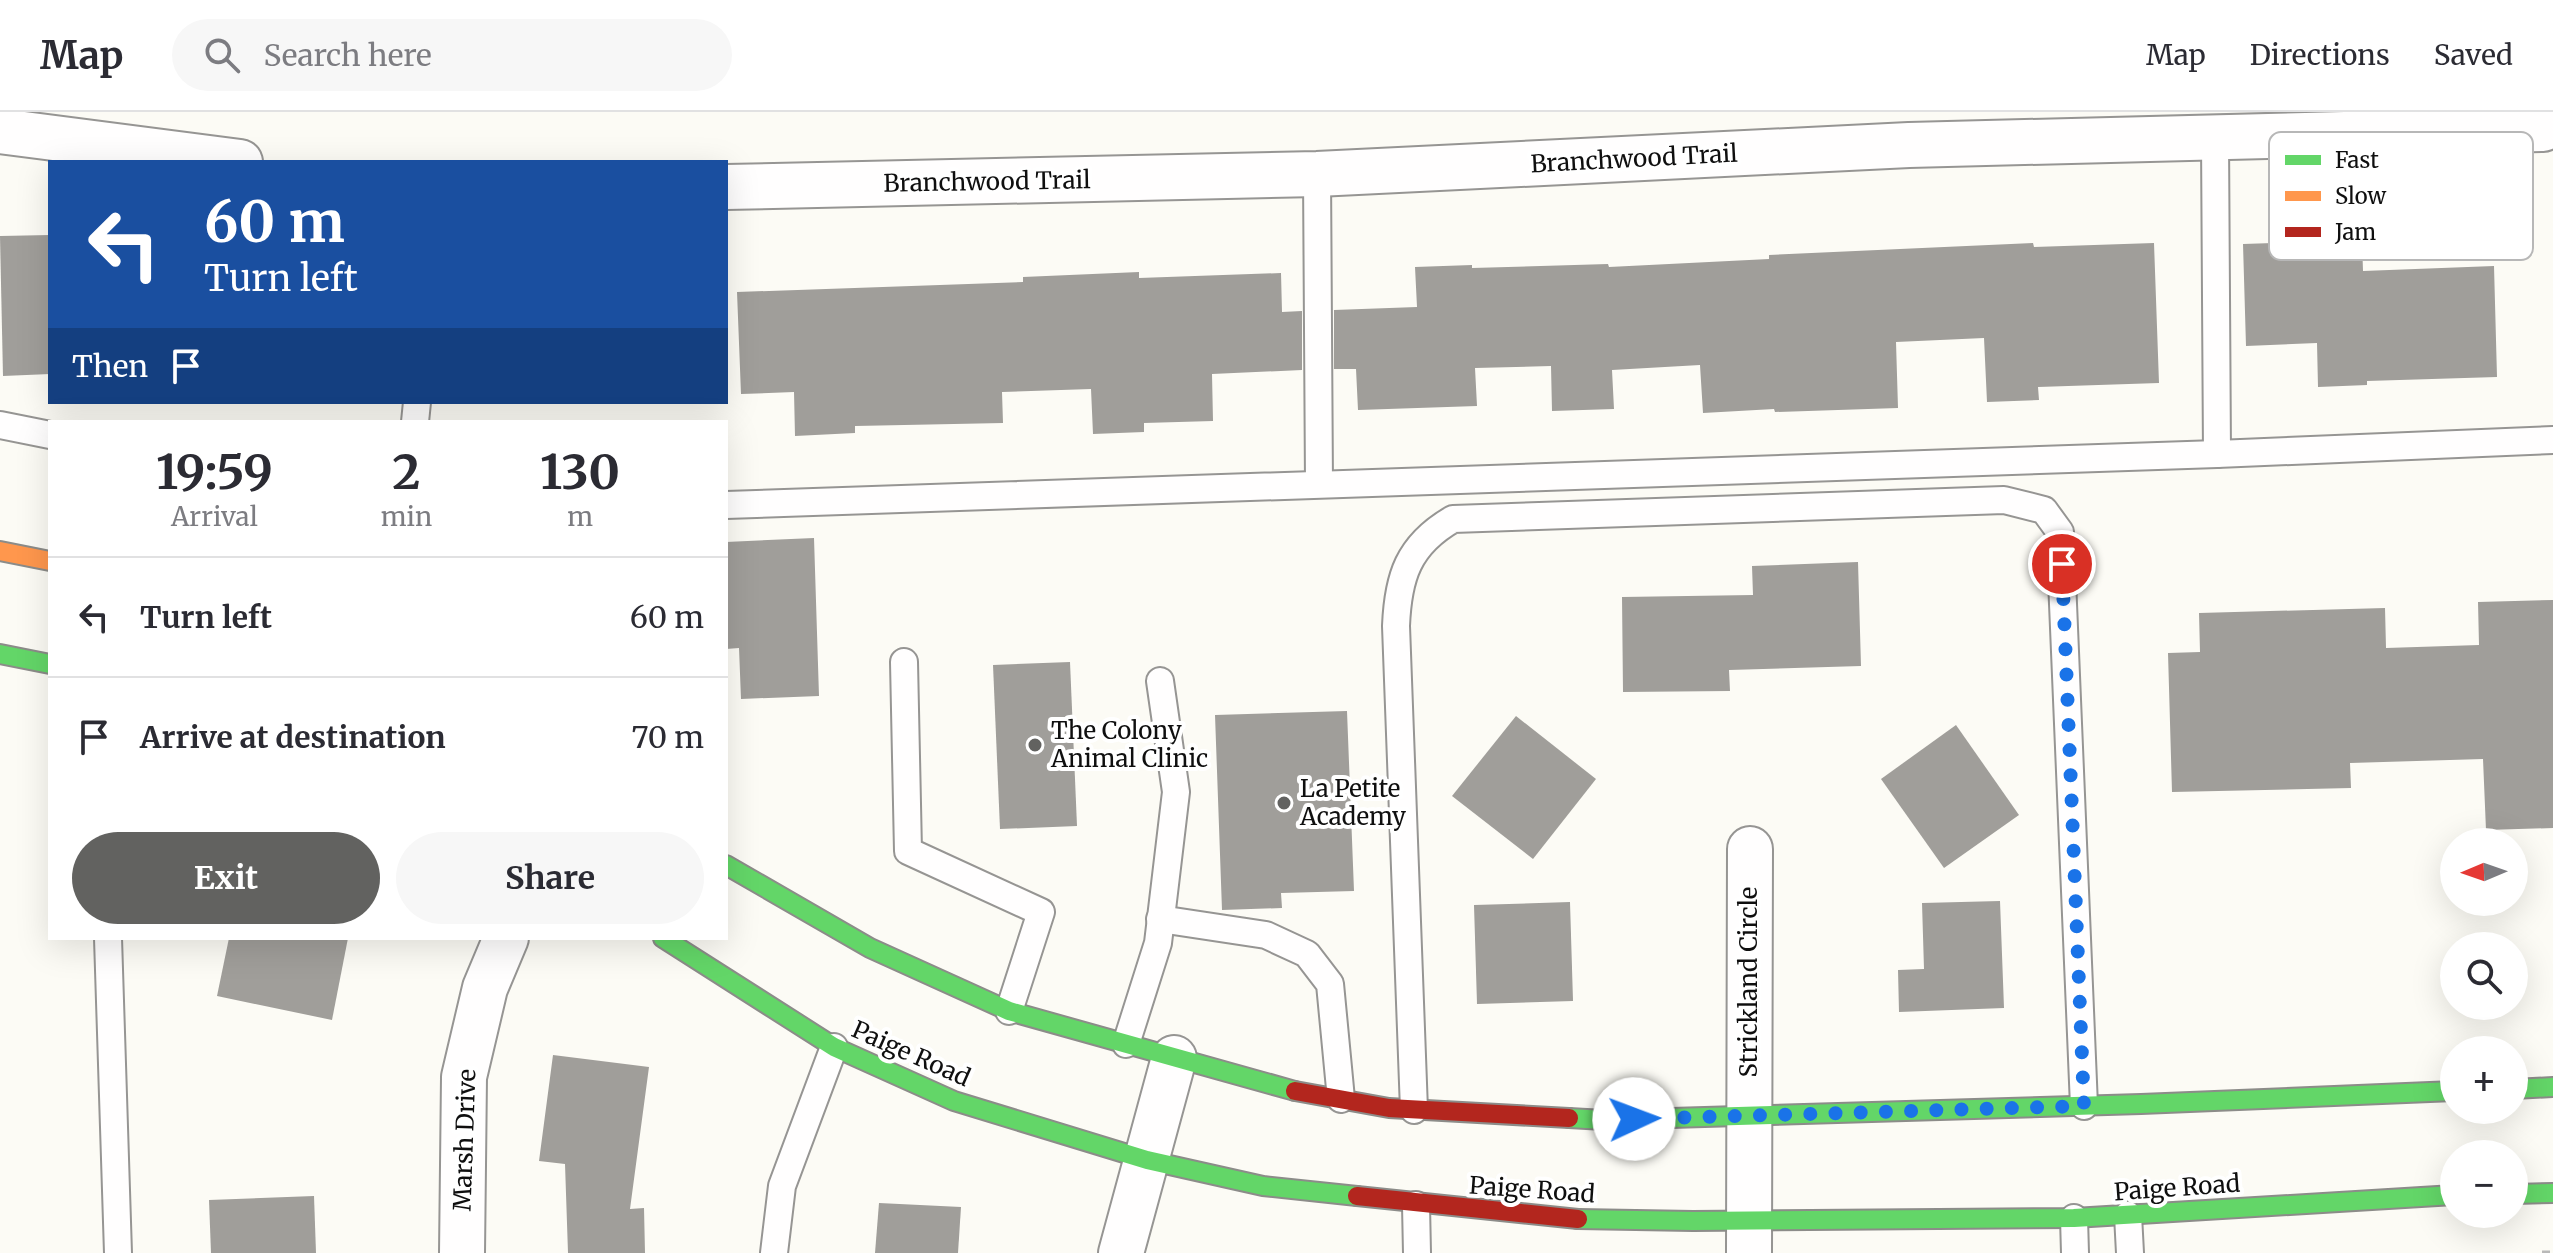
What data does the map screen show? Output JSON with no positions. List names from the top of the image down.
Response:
{
  "streets": {
    "main road": ["Paige Road"],
    "street": ["Branchwood Trail", "Strickland Circle", "Marsh Drive"]
  },
  "crossings": [
    ["Strickland Circle", "Paige Road"]
  ],
  "places": ["The Colony Animal Clinic", "La Petite Academy"],
  "legend": ["Fast", "Slow", "Jam"],
  "north": "left",
  "page": {
    "header": "Map",
    "search": "Search here",
    "nav": ["Map", "Directions", "Saved"],
    "turn": ["60 m", "Turn left"],
    "then": "Then",
    "eta": [
      "19:59",
      "Arrival",
      "2",
      "min",
      "130",
      "m"
    ],
    "list": [
      {
        "name": "Turn left",
        "value": "60 m"
      },
      {
        "name": "Arrive at destination",
        "value": "70 m"
      }
    ],
    "buttons": ["Exit", "Share"],
    "map_buttons": ["+", "−"]
  }
}
